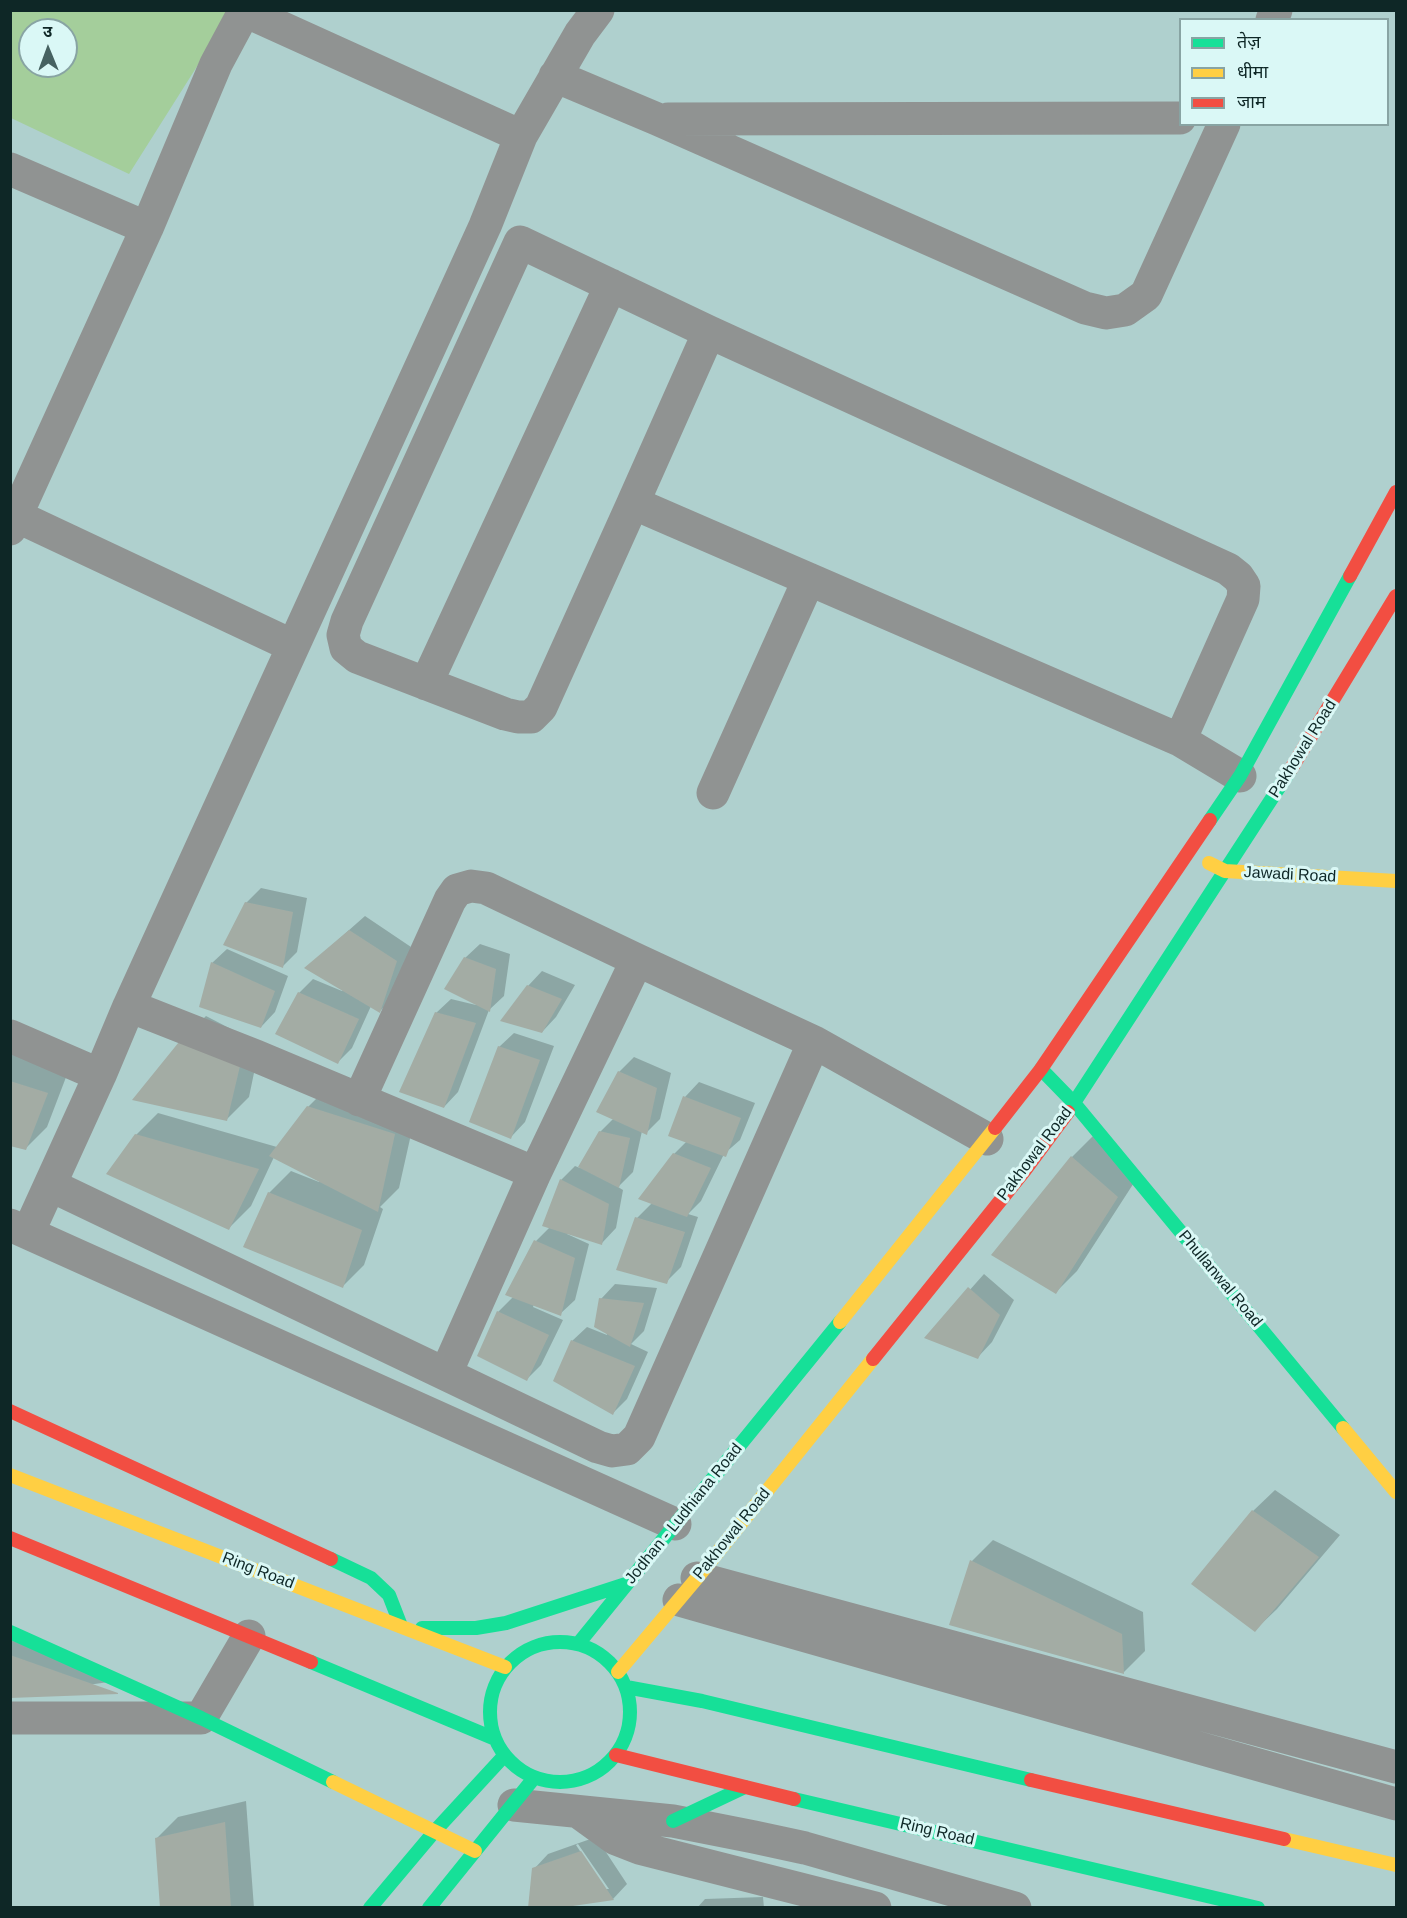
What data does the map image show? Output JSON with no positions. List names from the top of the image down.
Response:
{
  "streets": {
    "street": [
      "Pakhowal Road",
      "Jawadi Road",
      "Phullanwal Road",
      "Jodhan - Ludhiana Road",
      "Ring Road"
    ]
  },
  "crossings": [
    ["Pakhowal Road", "Jawadi Road"],
    ["Pakhowal Road", "Phullanwal Road"],
    ["Pakhowal Road", "Jodhan - Ludhiana Road"],
    ["Pakhowal Road", "Ring Road"],
    ["Jodhan - Ludhiana Road", "Ring Road"]
  ],
  "legend": ["तेज़", "धीमा", "जाम"],
  "north": "top"
}
